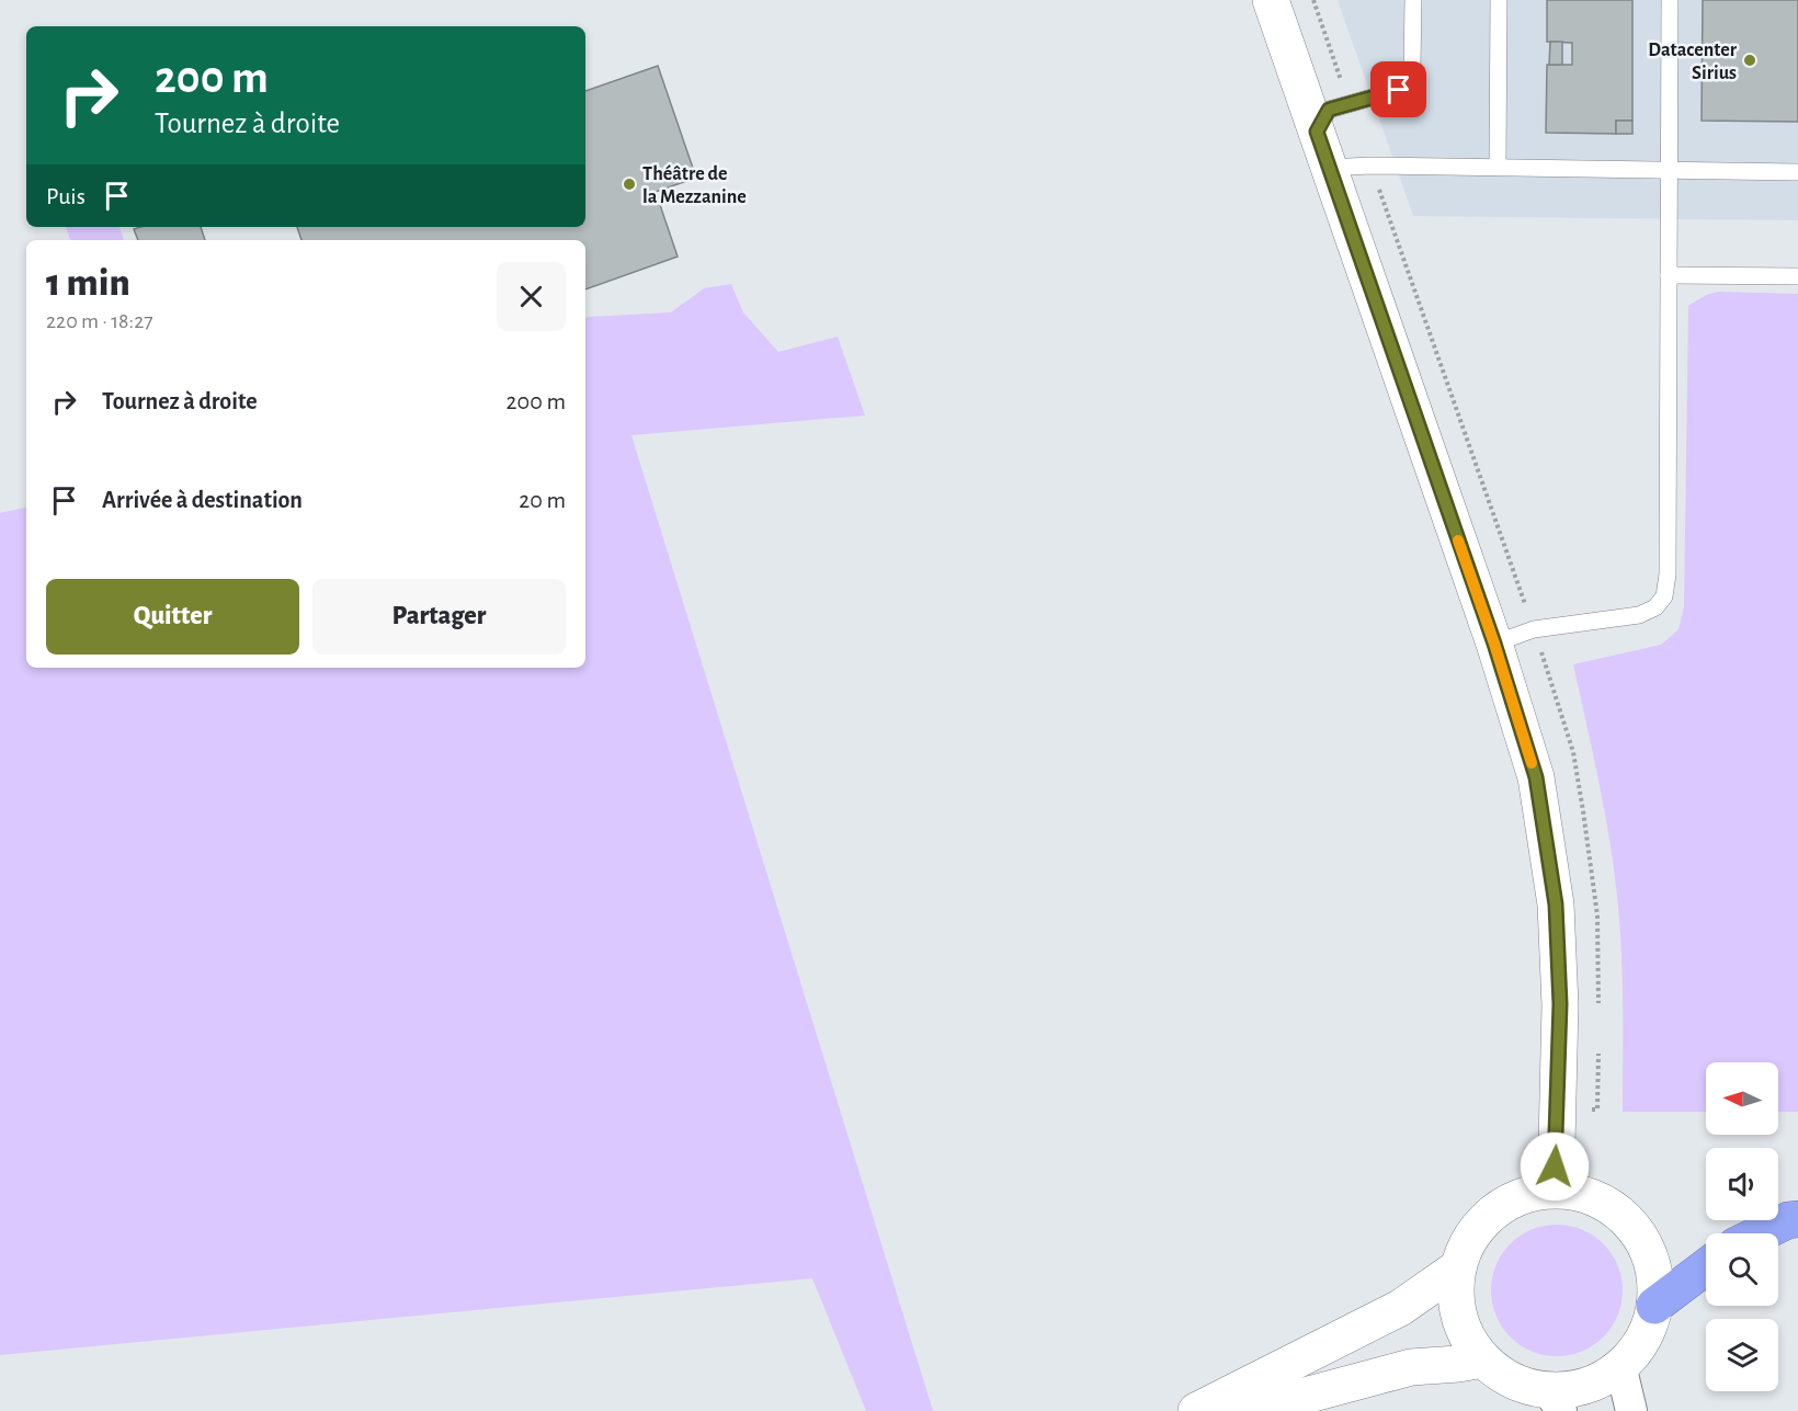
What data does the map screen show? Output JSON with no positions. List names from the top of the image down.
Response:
{
  "places": ["Datacenter Sirius", "Théâtre de la Mezzanine"],
  "north": "left",
  "page": {
    "turn": ["200 m", "Tournez à droite"],
    "then": "Puis",
    "heading": ["1 min", "220 m · 18:27"],
    "list": [
      {
        "name": "Tournez à droite",
        "value": "200 m"
      },
      {
        "name": "Arrivée à destination",
        "value": "20 m"
      }
    ],
    "buttons": ["Quitter", "Partager"]
  }
}
